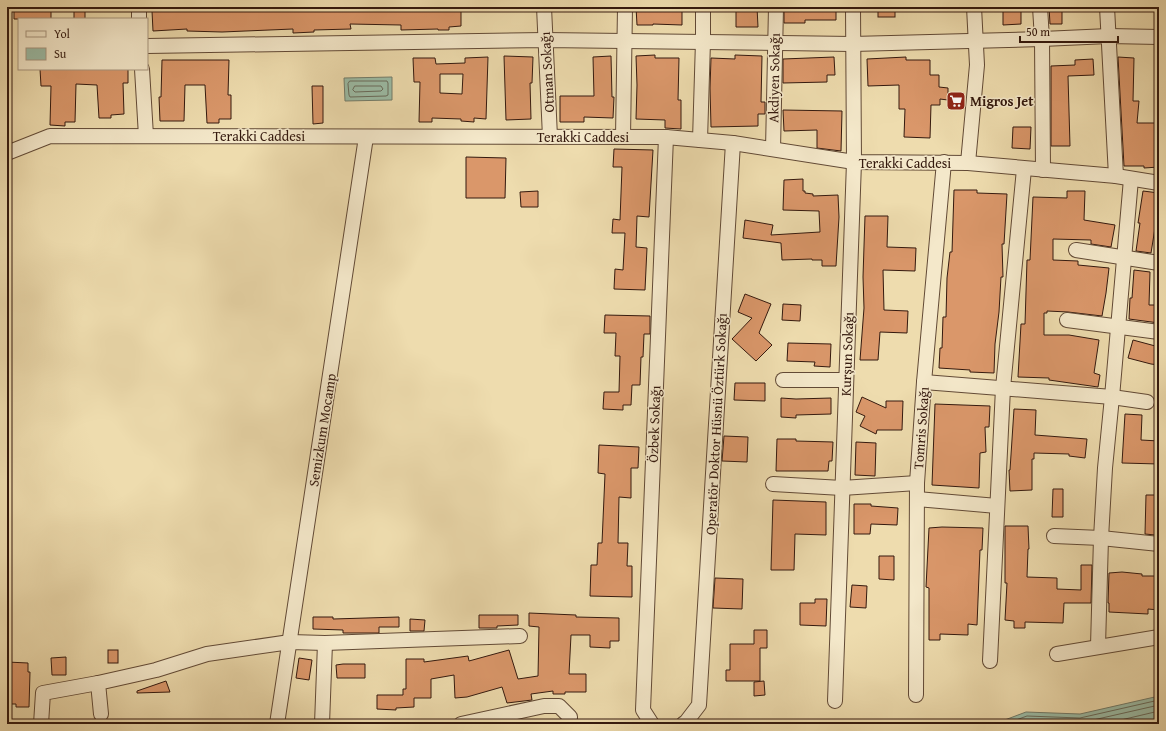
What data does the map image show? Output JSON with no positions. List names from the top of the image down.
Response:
{
  "streets": {
    "street": [
      "Otman Sokağı",
      "Akdiyen Sokağı",
      "Terakki Caddesi",
      "Kurşun Sokağı",
      "Özbek Sokağı",
      "Operatör Doktor Hüsnü Öztürk Sokağı",
      "Tomris Sokağı",
      "Semizkum Mocamp"
    ]
  },
  "crossings": [
    ["Otman Sokağı", "Terakki Caddesi"],
    ["Akdiyen Sokağı", "Terakki Caddesi"],
    ["Terakki Caddesi", "Kurşun Sokağı"],
    ["Terakki Caddesi", "Özbek Sokağı"],
    ["Terakki Caddesi", "Operatör Doktor Hüsnü Öztürk Sokağı"],
    ["Terakki Caddesi", "Tomris Sokağı"],
    ["Terakki Caddesi", "Semizkum Mocamp"]
  ],
  "places": {
    "supermarket": ["Migros Jet"]
  },
  "legend": ["Yol", "Su"],
  "scale_bar": "50 m"
}
